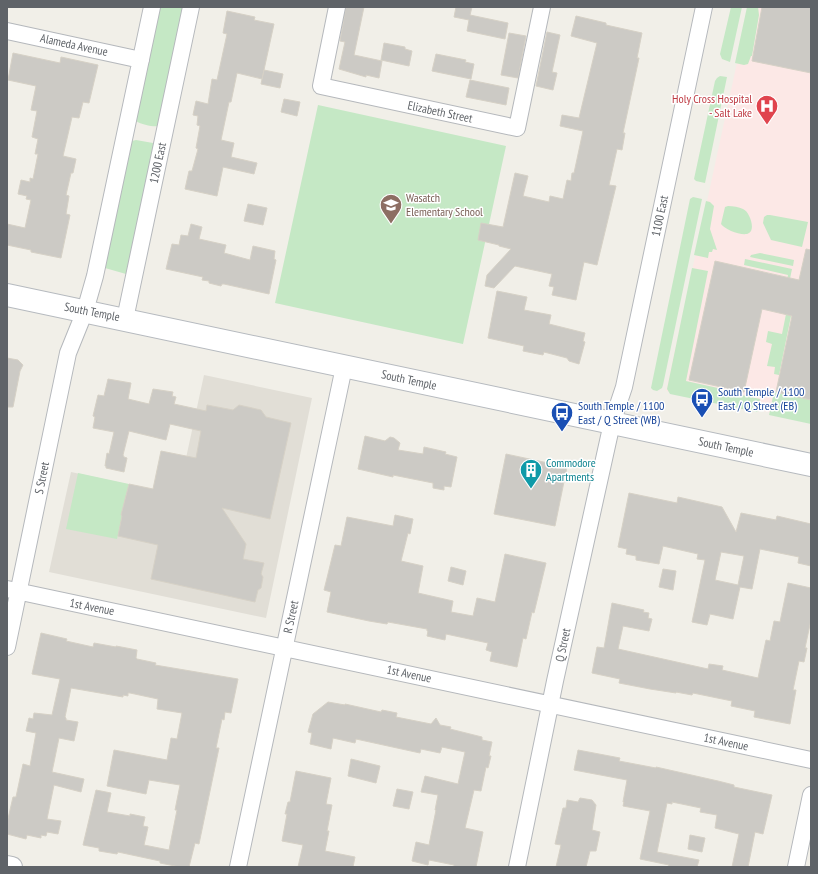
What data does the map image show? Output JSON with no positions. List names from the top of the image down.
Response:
{
  "streets": {
    "main road": ["South Temple"],
    "street": [
      "Alameda Avenue",
      "Elizabeth Street",
      "1200 East",
      "1100 East",
      "S Street",
      "1st Avenue",
      "R Street",
      "Q Street"
    ]
  },
  "crossings": [
    ["1200 East", "South Temple"],
    ["1100 East", "South Temple"],
    ["1100 East", "Q Street"],
    ["South Temple", "S Street"],
    ["South Temple", "R Street"],
    ["South Temple", "Q Street"],
    ["S Street", "1st Avenue"],
    ["1st Avenue", "R Street"],
    ["1st Avenue", "Q Street"]
  ],
  "places": {
    "hospital": ["Holy Cross Hospital - Salt Lake"],
    "school or university": ["Wasatch Elementary School"],
    "bus stop": ["South Temple / 1100 East / Q Street (EB)", "South Temple / 1100 East / Q Street (WB)"],
    "building": ["Commodore Apartments"]
  }
}
